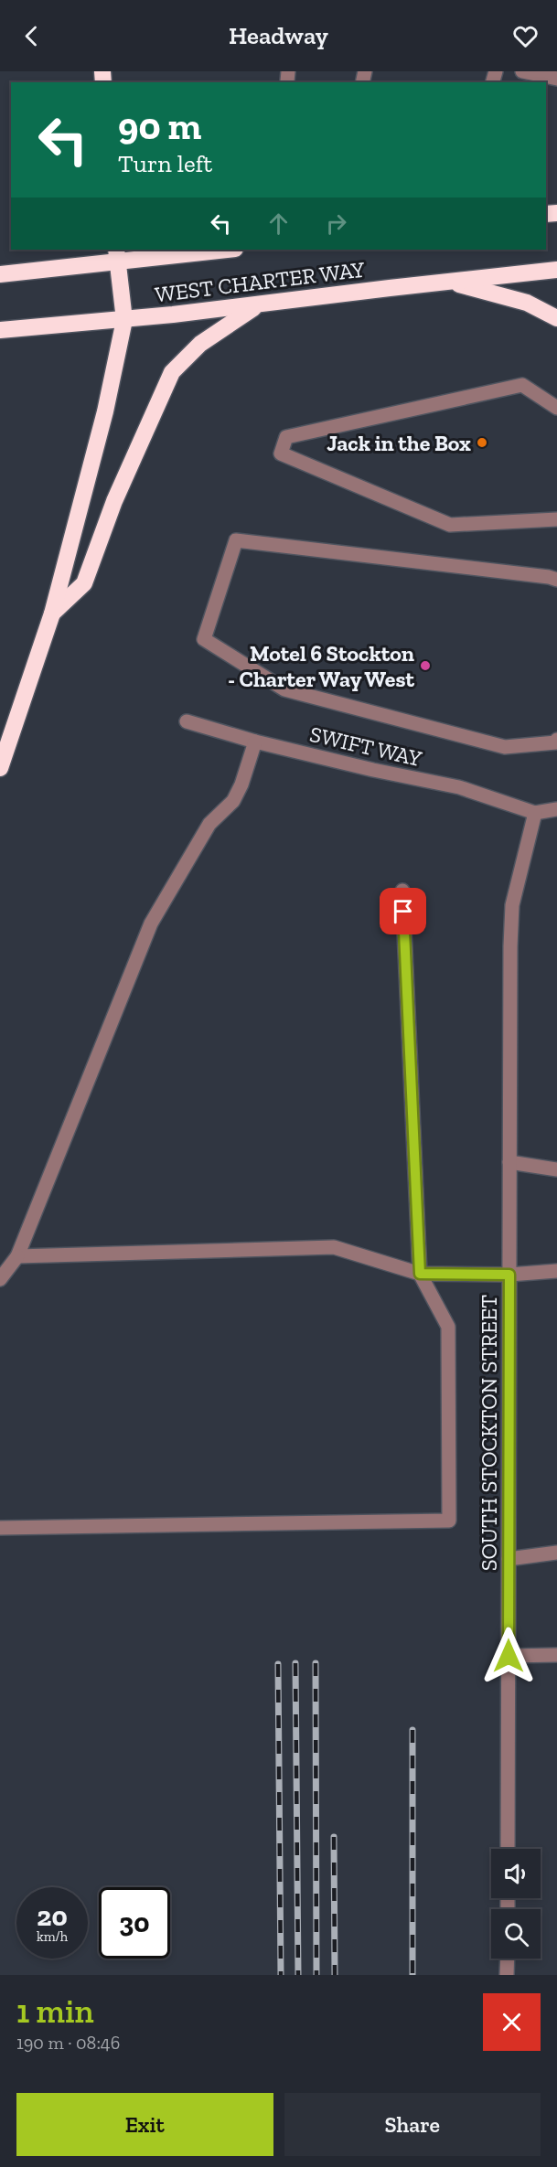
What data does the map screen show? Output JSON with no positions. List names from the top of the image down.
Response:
{
  "streets": {
    "highway": ["WEST CHARTER WAY"],
    "street": ["SWIFT WAY", "SOUTH STOCKTON STREET"]
  },
  "crossings": [
    ["SWIFT WAY", "SOUTH STOCKTON STREET"]
  ],
  "places": ["Jack in the Box", "Motel 6 Stockton - Charter Way West"],
  "page": {
    "header": "Headway",
    "turn": ["90 m", "Turn left"],
    "speed": "20 km/h",
    "limit": "30",
    "heading": ["1 min", "190 m · 08:46"],
    "buttons": ["Exit", "Share"]
  }
}
